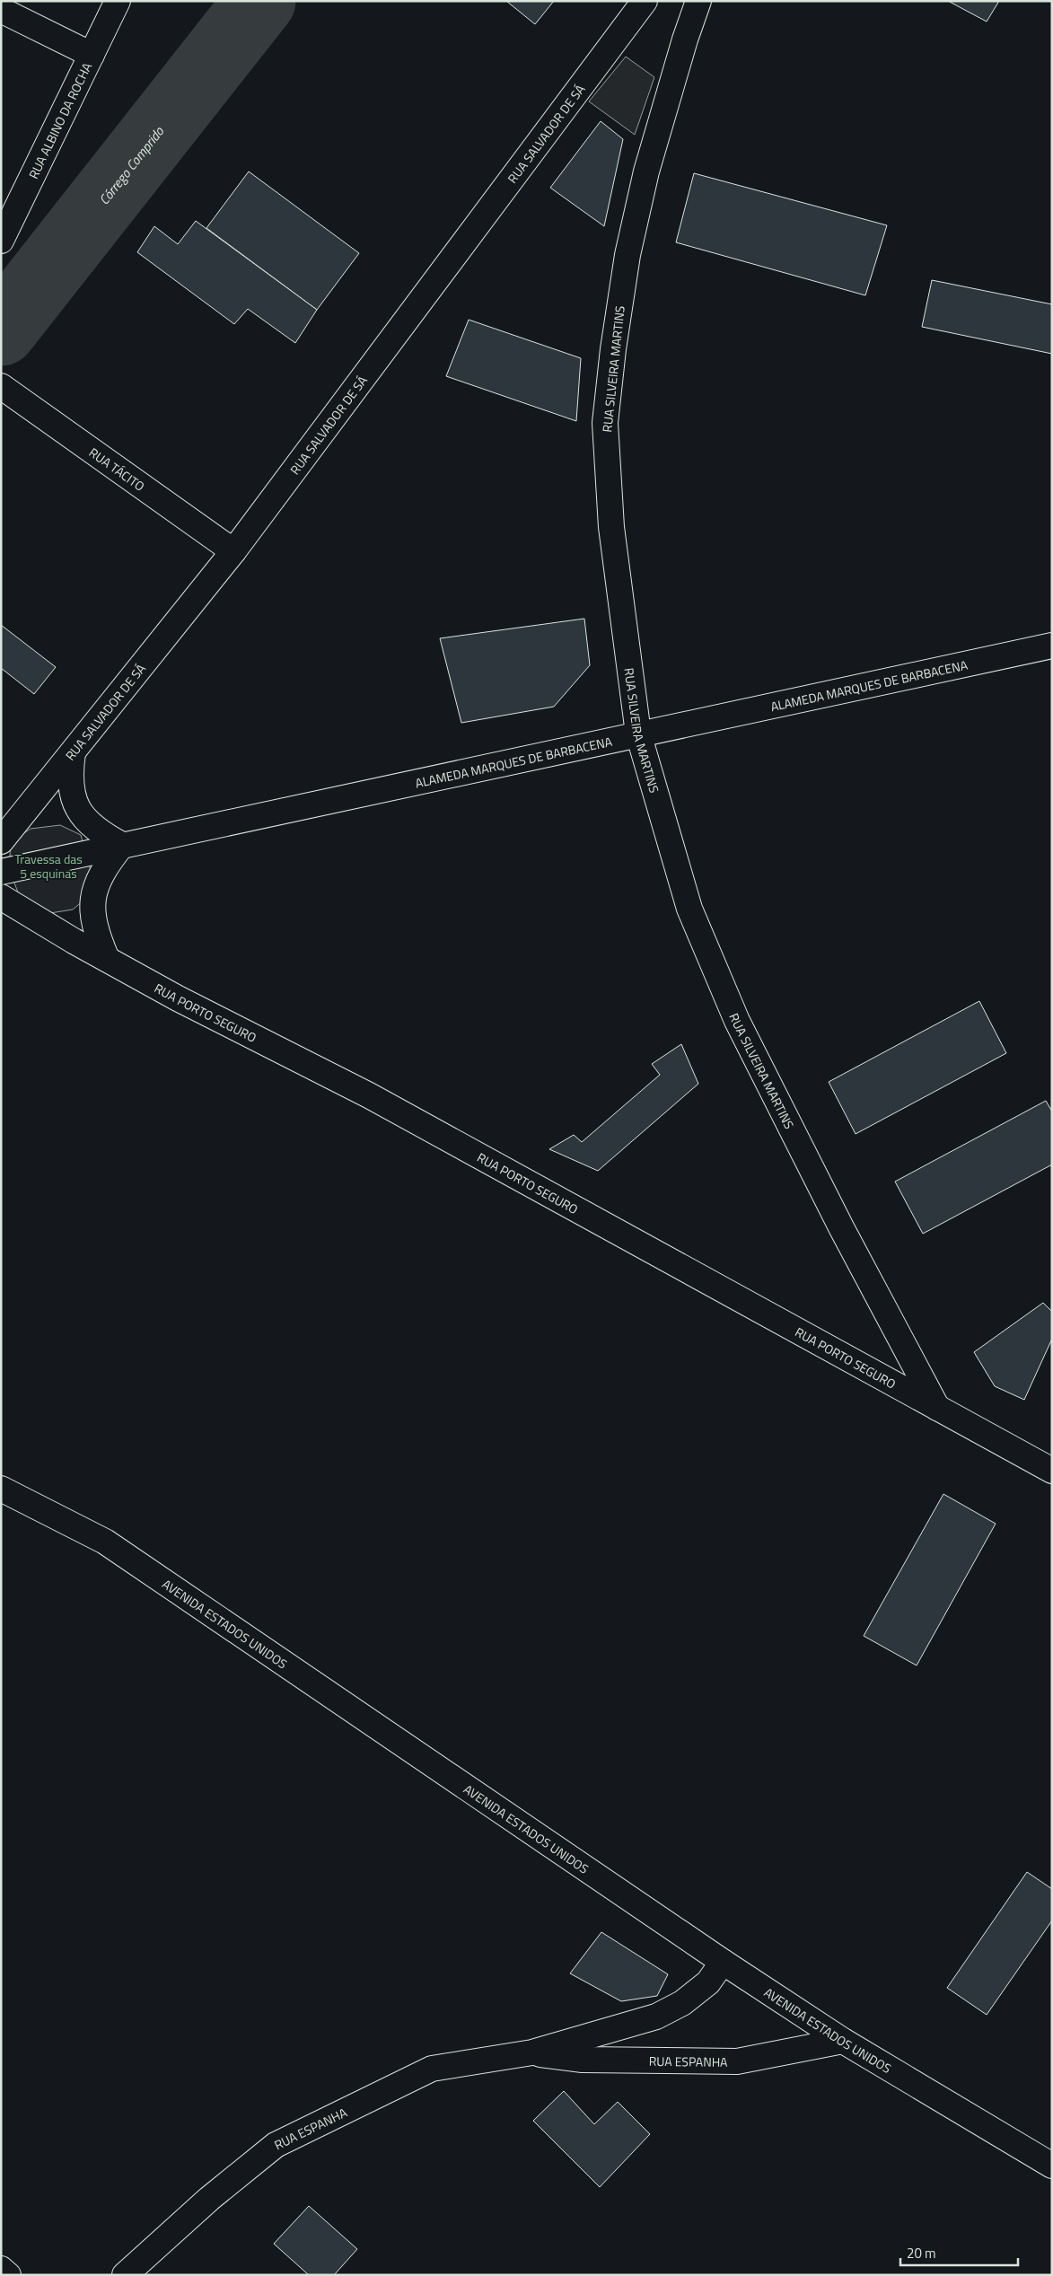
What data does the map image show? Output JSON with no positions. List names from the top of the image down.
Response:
{
  "streets": {
    "street": [
      "RUA ALBINO DA ROCHA",
      "RUA SALVADOR DE SÁ",
      "RUA SILVEIRA MARTINS",
      "RUA TÁCITO",
      "ALAMEDA MARQUES DE BARBACENA",
      "RUA PORTO SEGURO",
      "AVENIDA ESTADOS UNIDOS",
      "RUA ESPANHA"
    ]
  },
  "crossings": [
    ["RUA SALVADOR DE SÁ", "RUA TÁCITO"],
    ["RUA SILVEIRA MARTINS", "ALAMEDA MARQUES DE BARBACENA"],
    ["RUA SILVEIRA MARTINS", "RUA PORTO SEGURO"],
    ["AVENIDA ESTADOS UNIDOS", "RUA ESPANHA"]
  ],
  "water": ["Córrego Comprido"],
  "parks": ["Travessa das 5 esquinas"],
  "scale_bar": "20 m"
}
